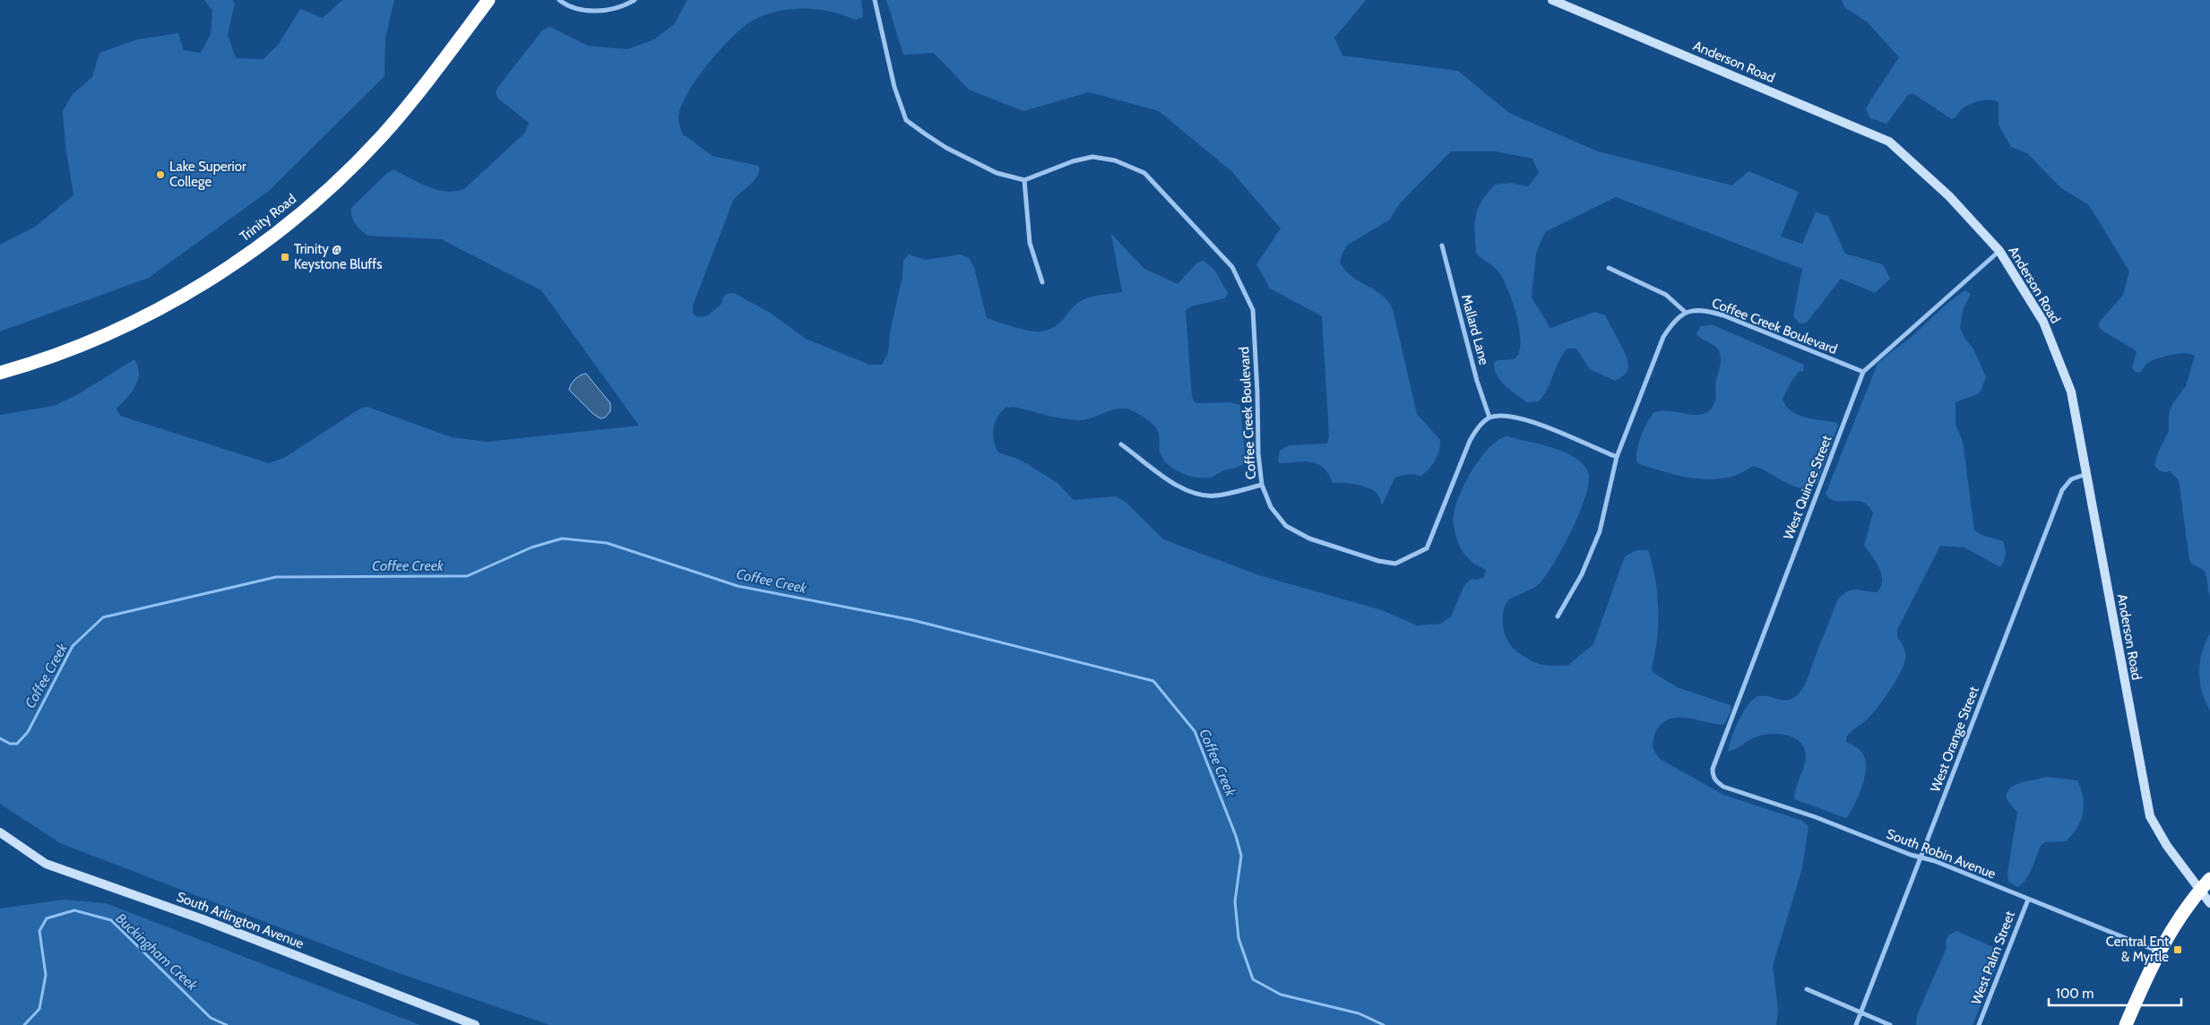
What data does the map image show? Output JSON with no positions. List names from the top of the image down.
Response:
{
  "streets": {
    "highway": ["Trinity Road"],
    "street": [
      "Anderson Road",
      "Coffee Creek Boulevard",
      "Mallard Lane",
      "West Quince Street",
      "West Orange Street",
      "South Robin Avenue",
      "South Arlington Avenue",
      "West Palm Street"
    ]
  },
  "crossings": [
    ["Anderson Road", "West Quince Street"],
    ["Anderson Road", "West Orange Street"],
    ["Coffee Creek Boulevard", "Mallard Lane"],
    ["Coffee Creek Boulevard", "West Quince Street"],
    ["West Quince Street", "South Robin Avenue"],
    ["West Orange Street", "South Robin Avenue"],
    ["South Robin Avenue", "West Palm Street"]
  ],
  "water": ["Coffee Creek", "Buckingham Creek"],
  "places": {
    "other": ["Lake Superior College"],
    "transit": ["Trinity @ Keystone Bluffs", "Central Ent & Myrtle"]
  },
  "scale_bar": "100 m"
}
